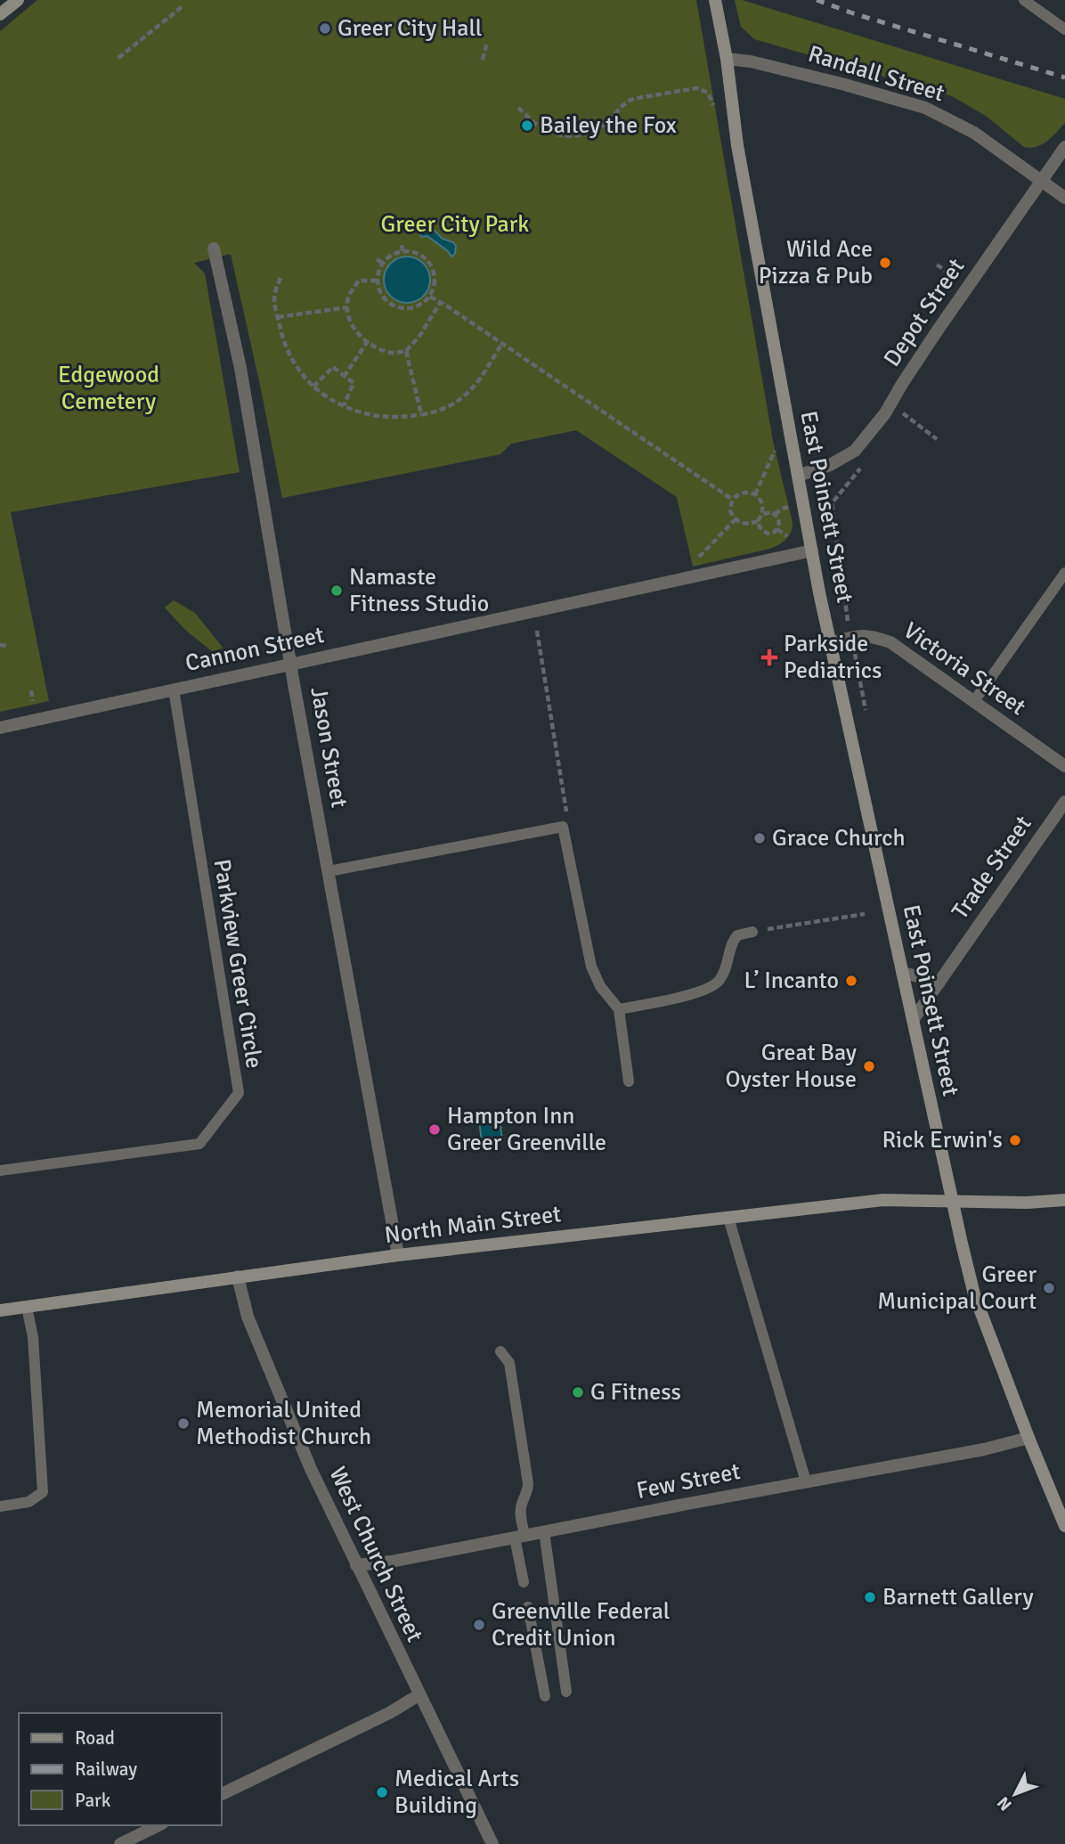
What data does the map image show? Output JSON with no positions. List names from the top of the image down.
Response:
{
  "streets": {
    "main road": ["East Poinsett Street", "North Main Street"],
    "street": [
      "Randall Street",
      "Depot Street",
      "Cannon Street",
      "Victoria Street",
      "Jason Street",
      "Trade Street",
      "Few Street",
      "West Church Street"
    ],
    "lane": ["Parkview Greer Circle"]
  },
  "crossings": [
    ["Randall Street", "Depot Street"],
    ["Randall Street", "East Poinsett Street"],
    ["Depot Street", "East Poinsett Street"],
    ["East Poinsett Street", "Cannon Street"],
    ["East Poinsett Street", "Victoria Street"],
    ["East Poinsett Street", "Trade Street"],
    ["East Poinsett Street", "North Main Street"],
    ["East Poinsett Street", "Few Street"],
    ["Cannon Street", "Jason Street"],
    ["Cannon Street", "Parkview Greer Circle"],
    ["Jason Street", "North Main Street"],
    ["North Main Street", "West Church Street"],
    ["Few Street", "West Church Street"]
  ],
  "parks": ["Greer City Park", "Edgewood Cemetery"],
  "places": {
    "other": [
      "Greer City Hall",
      "Bailey the Fox",
      "Wild Ace Pizza & Pub",
      "Namaste Fitness Studio",
      "Grace Church",
      "L’ Incanto",
      "Great Bay Oyster House",
      "Hampton Inn Greer Greenville",
      "Rick Erwin's",
      "Greer Municipal Court",
      "G Fitness",
      "Memorial United Methodist Church",
      "Barnett Gallery",
      "Greenville Federal Credit Union",
      "Medical Arts Building"
    ],
    "health": ["Parkside Pediatrics"]
  },
  "legend": ["Road", "Railway", "Park"],
  "north": "bottom left"
}
